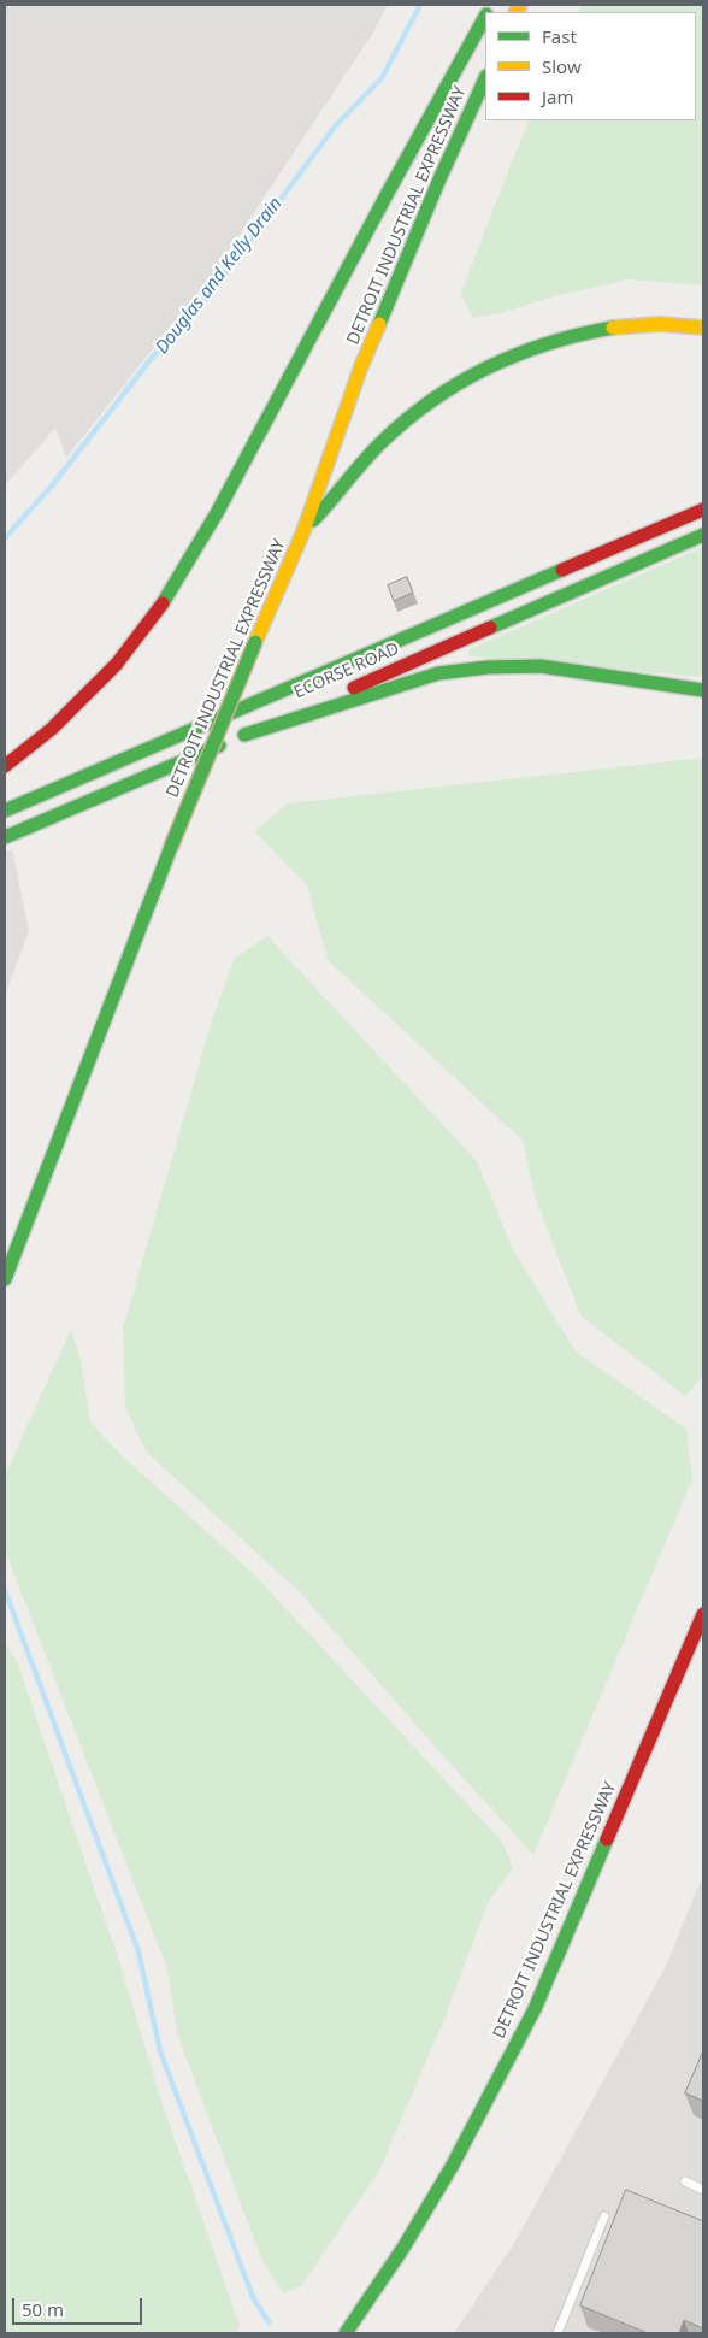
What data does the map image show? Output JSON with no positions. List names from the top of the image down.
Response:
{
  "streets": {
    "main road": ["DETROIT INDUSTRIAL EXPRESSWAY", "ECORSE ROAD"]
  },
  "water": ["Douglas and Kelly Drain"],
  "legend": ["Fast", "Slow", "Jam"],
  "scale_bar": "50 m"
}
